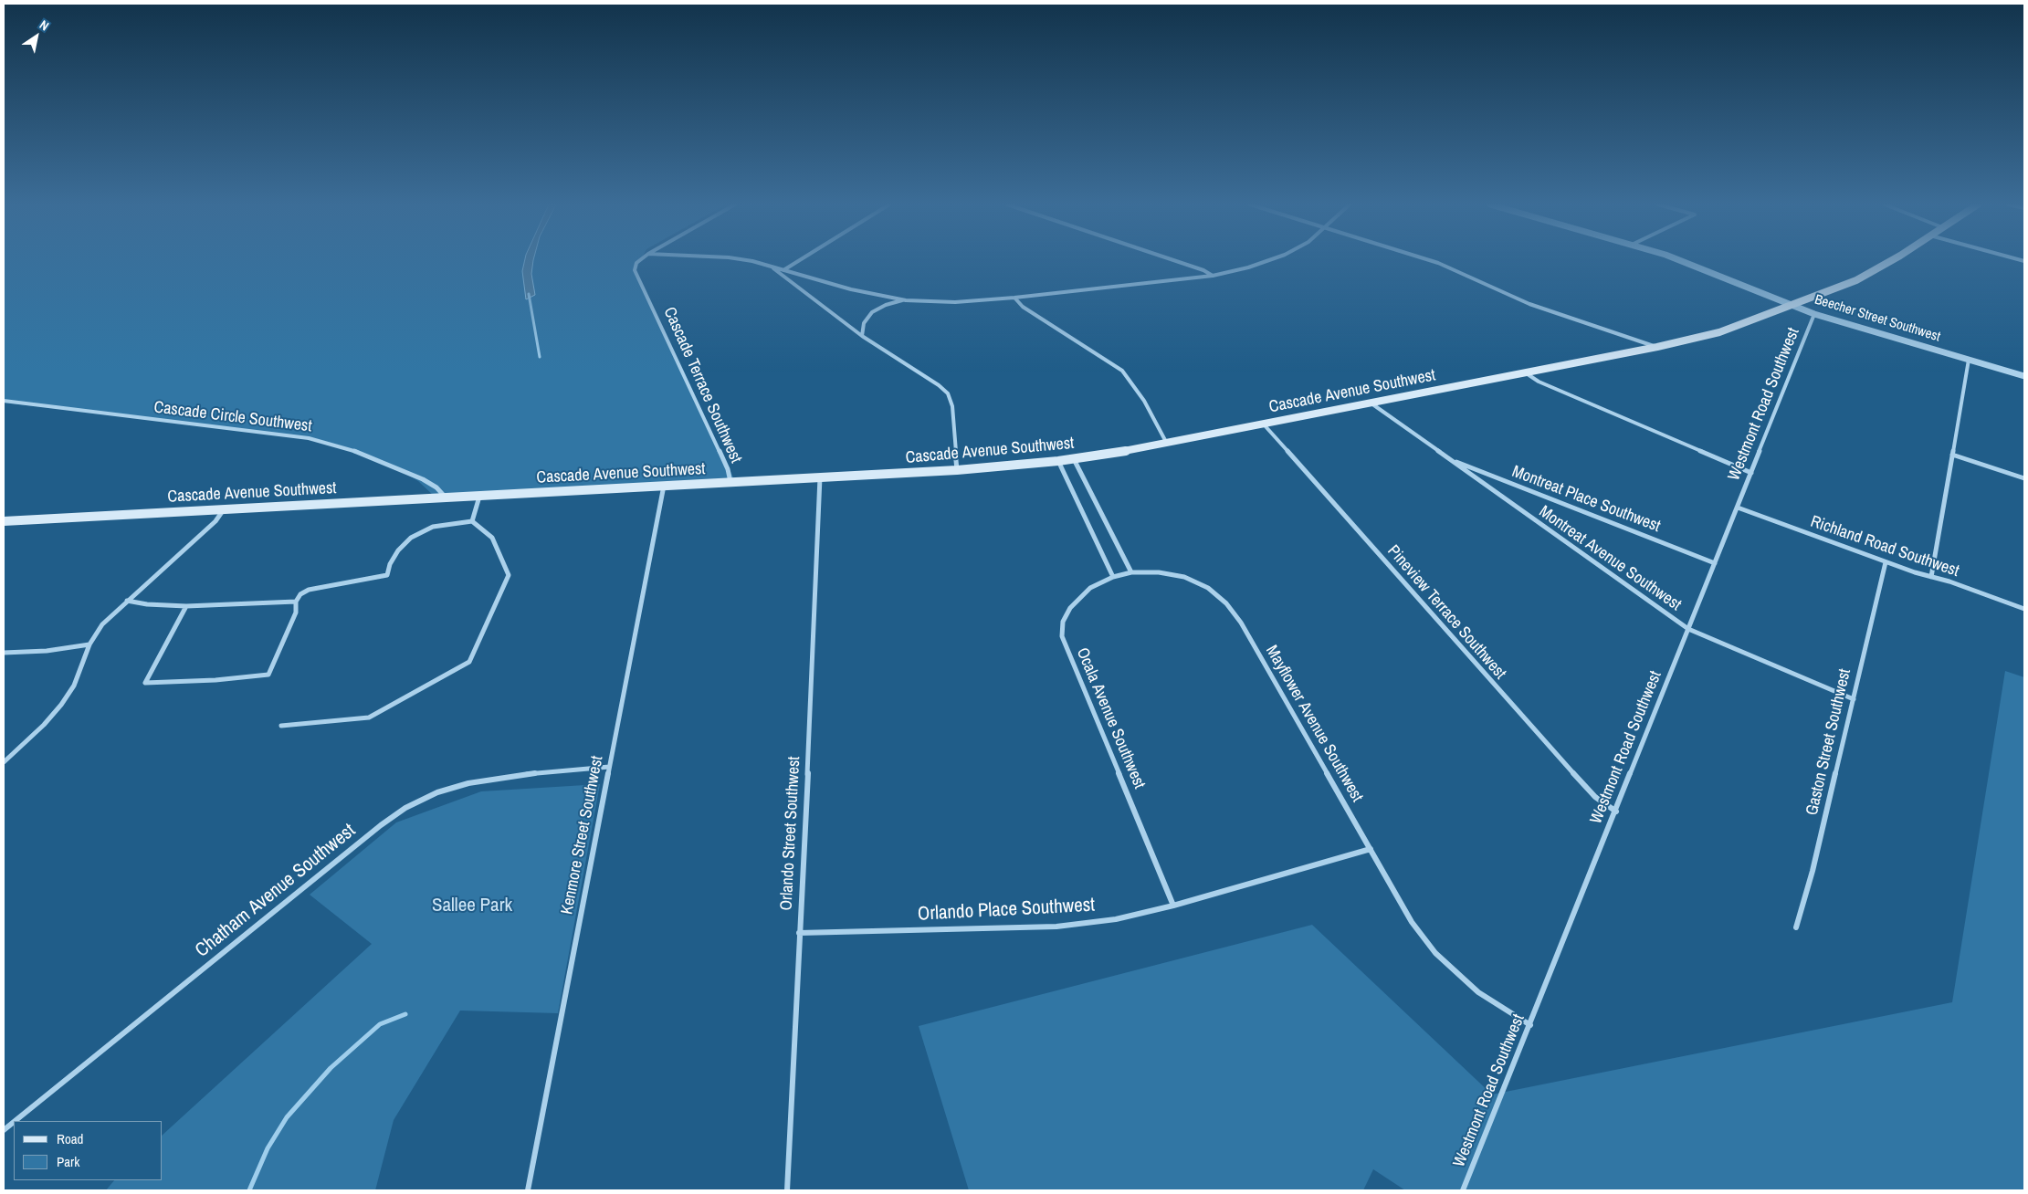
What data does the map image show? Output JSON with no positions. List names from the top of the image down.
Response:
{
  "streets": {
    "main road": ["Cascade Avenue Southwest"],
    "street": [
      "Beecher Street Southwest",
      "Cascade Terrace Southwest",
      "Westmont Road Southwest",
      "Cascade Circle Southwest",
      "Montreat Place Southwest",
      "Richland Road Southwest",
      "Montreat Avenue Southwest",
      "Pineview Terrace Southwest",
      "Ocala Avenue Southwest",
      "Mayflower Avenue Southwest",
      "Gaston Street Southwest",
      "Orlando Street Southwest",
      "Kenmore Street Southwest",
      "Chatham Avenue Southwest",
      "Orlando Place Southwest"
    ]
  },
  "crossings": [
    ["Beecher Street Southwest", "Cascade Avenue Southwest"],
    ["Beecher Street Southwest", "Westmont Road Southwest"],
    ["Cascade Terrace Southwest", "Cascade Avenue Southwest"],
    ["Cascade Avenue Southwest", "Cascade Circle Southwest"],
    ["Cascade Avenue Southwest", "Montreat Avenue Southwest"],
    ["Cascade Avenue Southwest", "Pineview Terrace Southwest"],
    ["Cascade Avenue Southwest", "Orlando Street Southwest"],
    ["Cascade Avenue Southwest", "Kenmore Street Southwest"],
    ["Westmont Road Southwest", "Montreat Place Southwest"],
    ["Westmont Road Southwest", "Richland Road Southwest"],
    ["Westmont Road Southwest", "Montreat Avenue Southwest"],
    ["Westmont Road Southwest", "Pineview Terrace Southwest"],
    ["Westmont Road Southwest", "Mayflower Avenue Southwest"],
    ["Montreat Place Southwest", "Montreat Avenue Southwest"],
    ["Richland Road Southwest", "Gaston Street Southwest"],
    ["Montreat Avenue Southwest", "Gaston Street Southwest"],
    ["Ocala Avenue Southwest", "Mayflower Avenue Southwest"],
    ["Ocala Avenue Southwest", "Orlando Place Southwest"],
    ["Mayflower Avenue Southwest", "Orlando Place Southwest"],
    ["Orlando Street Southwest", "Orlando Place Southwest"],
    ["Kenmore Street Southwest", "Chatham Avenue Southwest"]
  ],
  "parks": ["Sallee Park"],
  "legend": ["Road", "Park"],
  "north": "top right"
}
